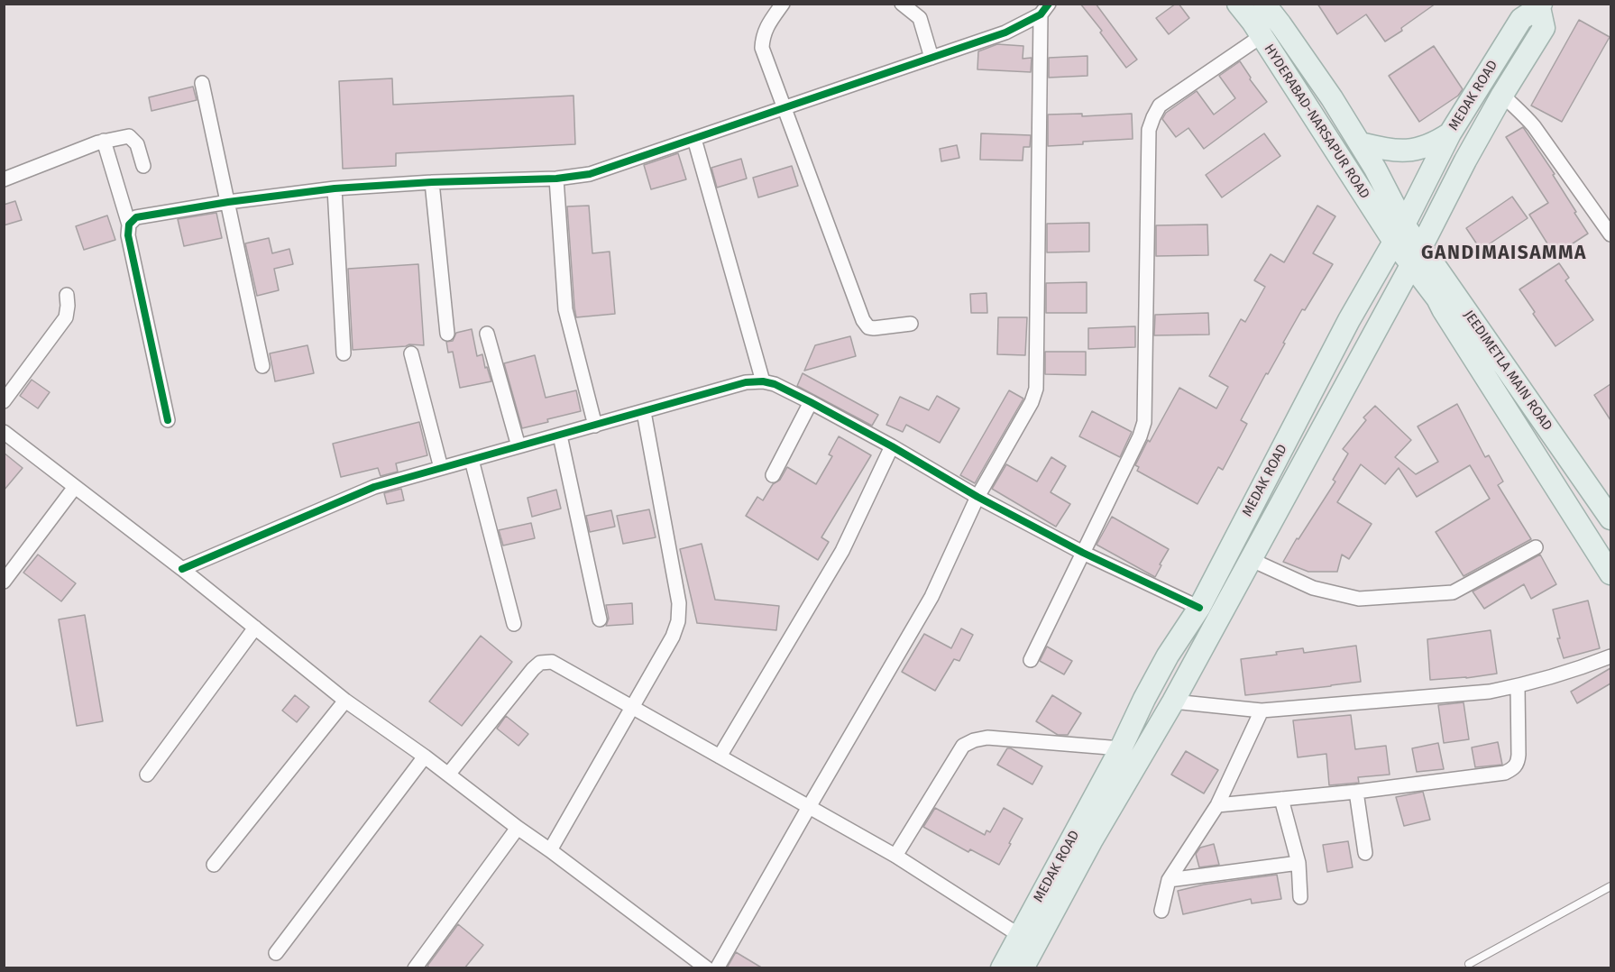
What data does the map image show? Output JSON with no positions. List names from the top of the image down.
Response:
{
  "streets": {
    "main road": ["MEDAK ROAD", "HYDERABAD-NARSAPUR ROAD", "JEEDIMETLA MAIN ROAD"]
  },
  "crossings": [
    ["MEDAK ROAD", "HYDERABAD-NARSAPUR ROAD"]
  ],
  "districts": ["GANDIMAISAMMA"]
}
